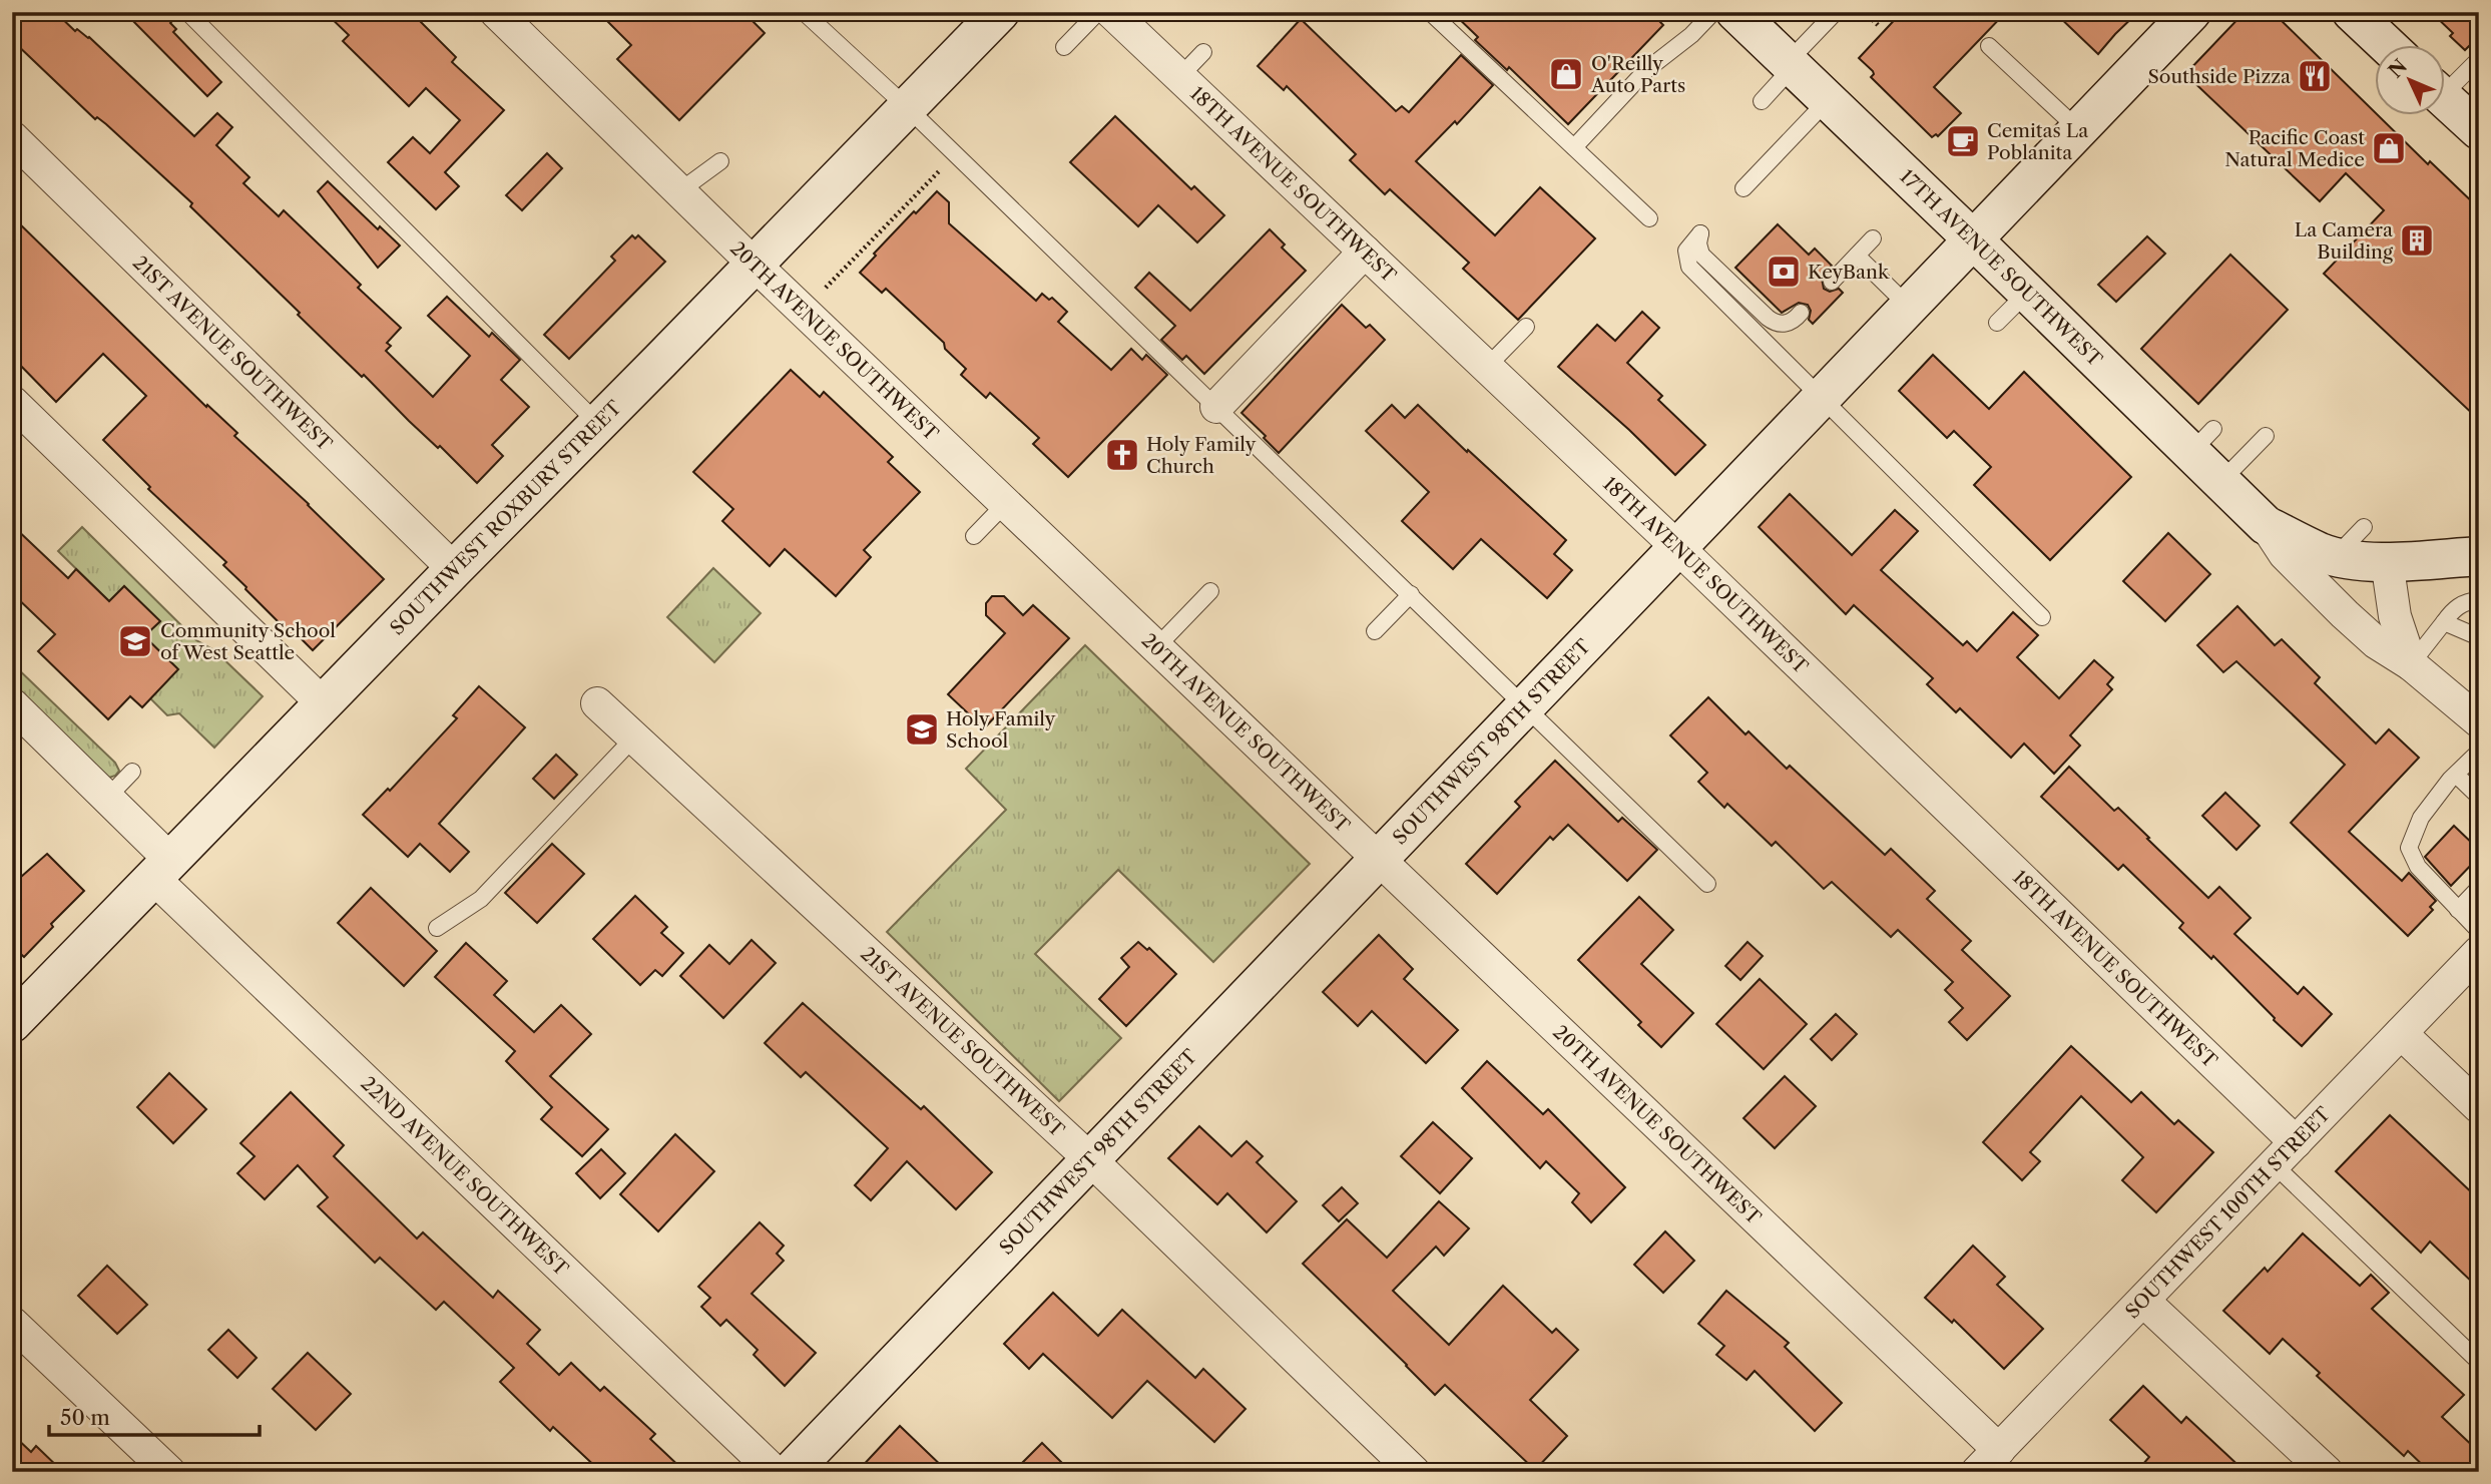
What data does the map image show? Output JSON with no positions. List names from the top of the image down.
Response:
{
  "streets": {
    "main road": ["17TH AVENUE SOUTHWEST", "SOUTHWEST ROXBURY STREET", "SOUTHWEST 98TH STREET"],
    "street": [
      "18TH AVENUE SOUTHWEST",
      "20TH AVENUE SOUTHWEST",
      "21ST AVENUE SOUTHWEST",
      "22ND AVENUE SOUTHWEST",
      "SOUTHWEST 100TH STREET"
    ]
  },
  "crossings": [
    ["18TH AVENUE SOUTHWEST", "SOUTHWEST 98TH STREET"],
    ["18TH AVENUE SOUTHWEST", "SOUTHWEST 100TH STREET"],
    ["17TH AVENUE SOUTHWEST", "SOUTHWEST 98TH STREET"],
    ["20TH AVENUE SOUTHWEST", "SOUTHWEST ROXBURY STREET"],
    ["20TH AVENUE SOUTHWEST", "SOUTHWEST 98TH STREET"],
    ["20TH AVENUE SOUTHWEST", "SOUTHWEST 100TH STREET"],
    ["21ST AVENUE SOUTHWEST", "SOUTHWEST ROXBURY STREET"],
    ["21ST AVENUE SOUTHWEST", "SOUTHWEST 98TH STREET"],
    ["SOUTHWEST ROXBURY STREET", "22ND AVENUE SOUTHWEST"]
  ],
  "places": {
    "shop": ["O'Reilly Auto Parts", "Pacific Coast Natural Medice"],
    "restaurant": ["Southside Pizza"],
    "cafe": ["Cemitas La Poblanita"],
    "building": ["La Camera Building"],
    "bank": ["KeyBank"],
    "church": ["Holy Family Church"],
    "school or university": ["Community School of West Seattle", "Holy Family School"]
  },
  "scale_bar": "50 m",
  "north": "top left"
}
